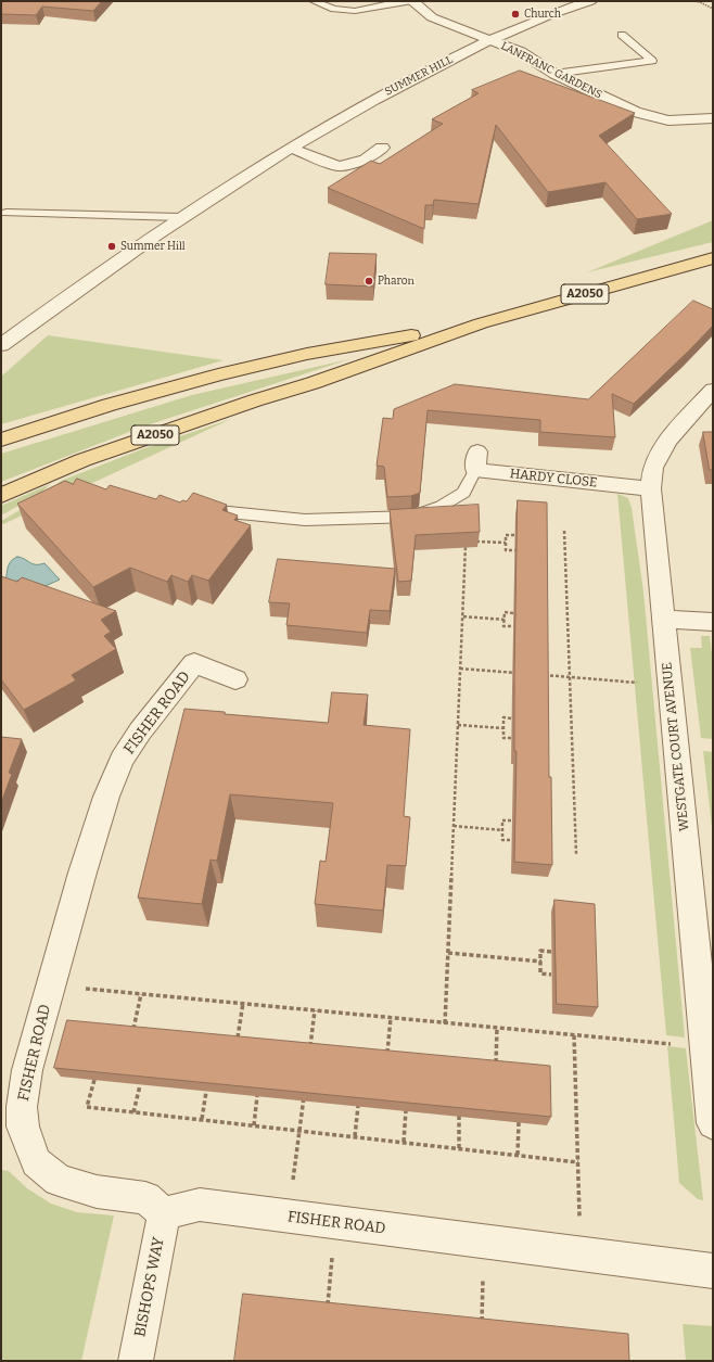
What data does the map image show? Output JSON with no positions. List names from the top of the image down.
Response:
{
  "streets": {
    "main road": ["A2050"],
    "street": [
      "LANFRANC GARDENS",
      "SUMMER HILL",
      "HARDY CLOSE",
      "FISHER ROAD",
      "WESTGATE COURT AVENUE",
      "BISHOPS WAY"
    ]
  },
  "crossings": [
    ["LANFRANC GARDENS", "SUMMER HILL"],
    ["HARDY CLOSE", "WESTGATE COURT AVENUE"],
    ["FISHER ROAD", "BISHOPS WAY"]
  ],
  "places": ["Church", "Summer Hill", "Pharon"]
}
